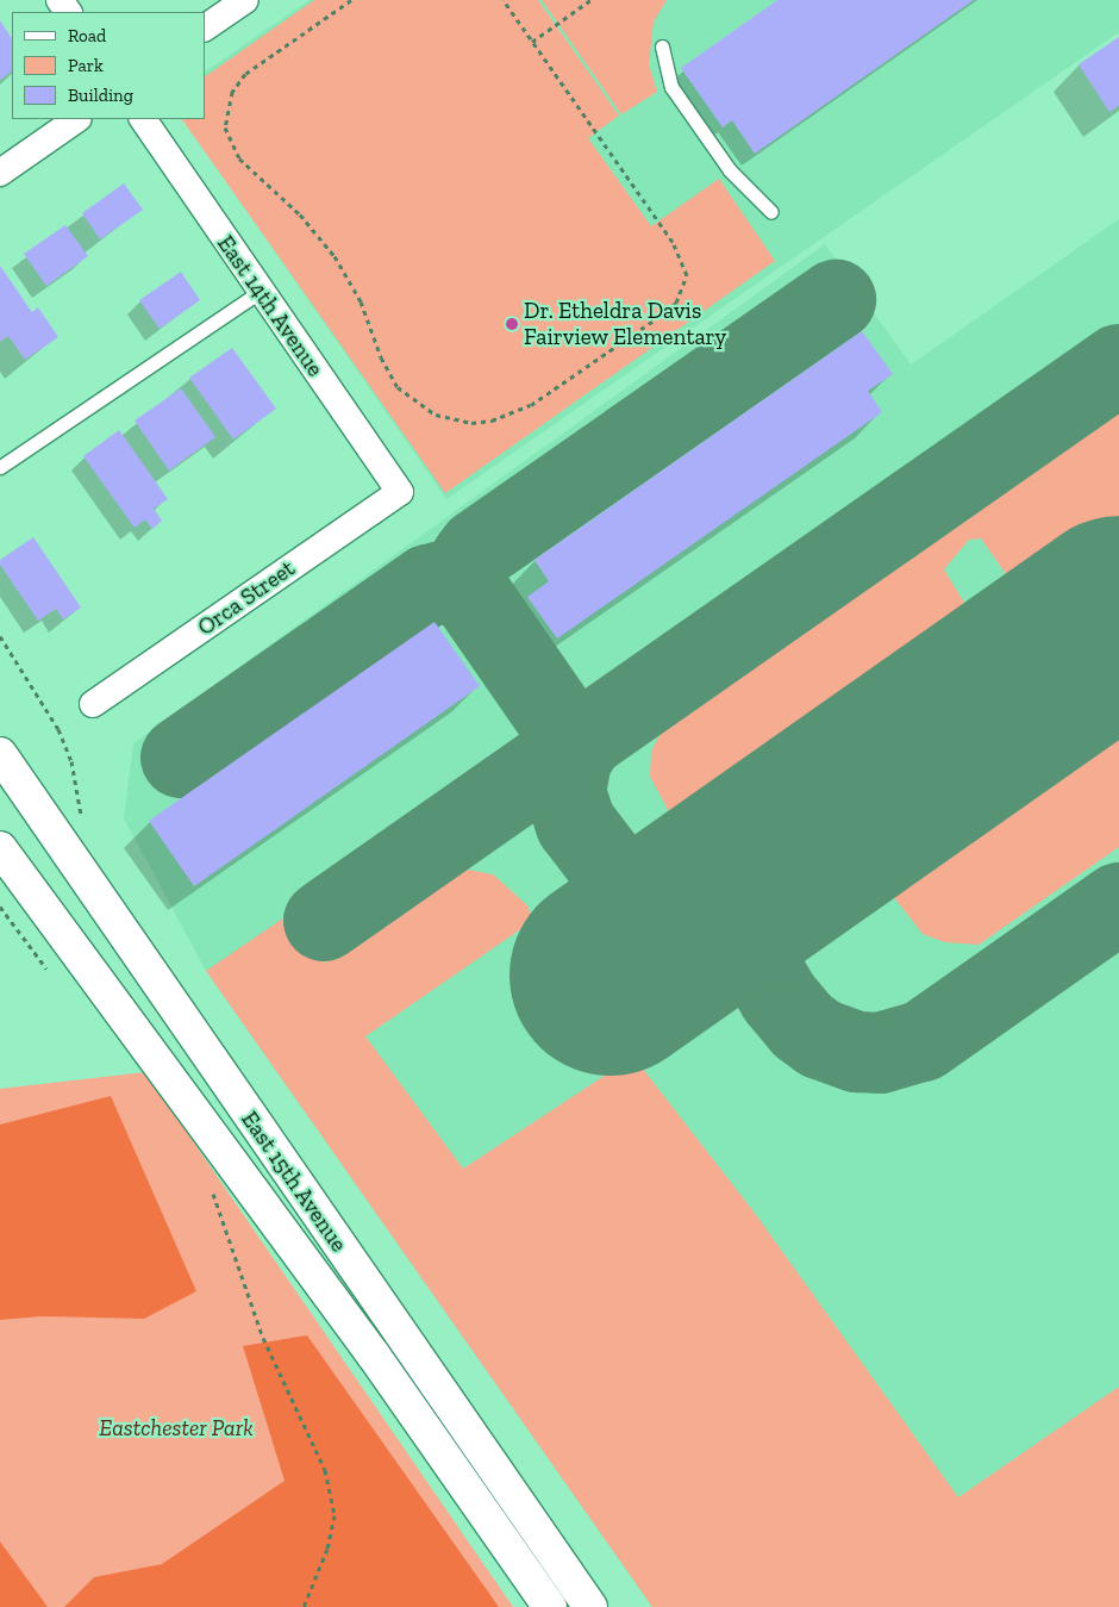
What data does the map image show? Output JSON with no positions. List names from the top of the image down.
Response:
{
  "streets": {
    "main road": ["East 15th Avenue"],
    "street": ["East 14th Avenue", "Orca Street"]
  },
  "crossings": [
    ["East 14th Avenue", "Orca Street"]
  ],
  "parks": ["Eastchester Park"],
  "places": ["Dr. Etheldra Davis Fairview Elementary"],
  "legend": ["Road", "Park", "Building"]
}
